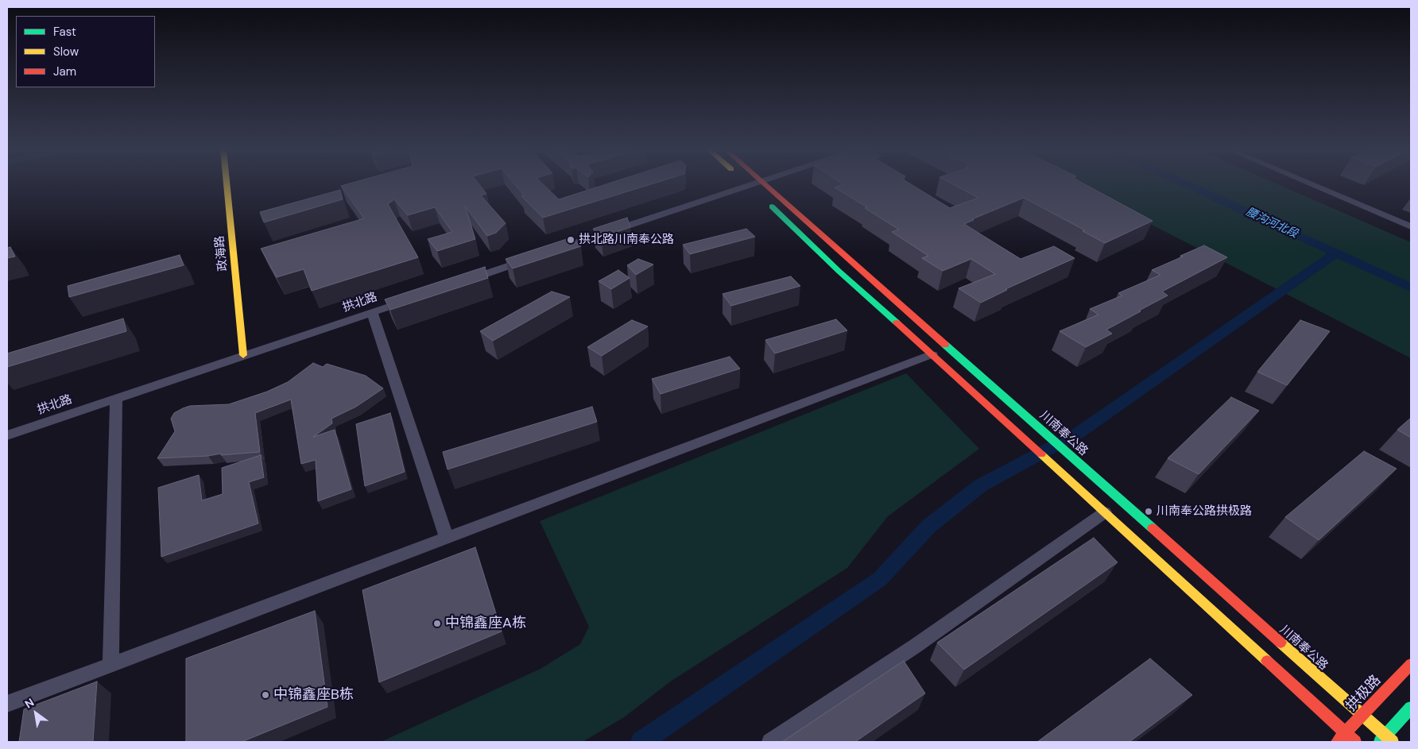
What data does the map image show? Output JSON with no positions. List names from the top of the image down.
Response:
{
  "streets": {
    "main road": ["政海路", "川南奉公路", "拱极路"],
    "street": ["拱北路"]
  },
  "crossings": [
    ["政海路", "拱北路"],
    ["川南奉公路", "拱极路"]
  ],
  "water": ["腰沟河北段"],
  "places": [
    "拱北路川南奉公路",
    "川南奉公路拱极路",
    "中锦鑫座A栋",
    "中锦鑫座B栋"
  ],
  "legend": ["Fast", "Slow", "Jam"],
  "north": "top left"
}
